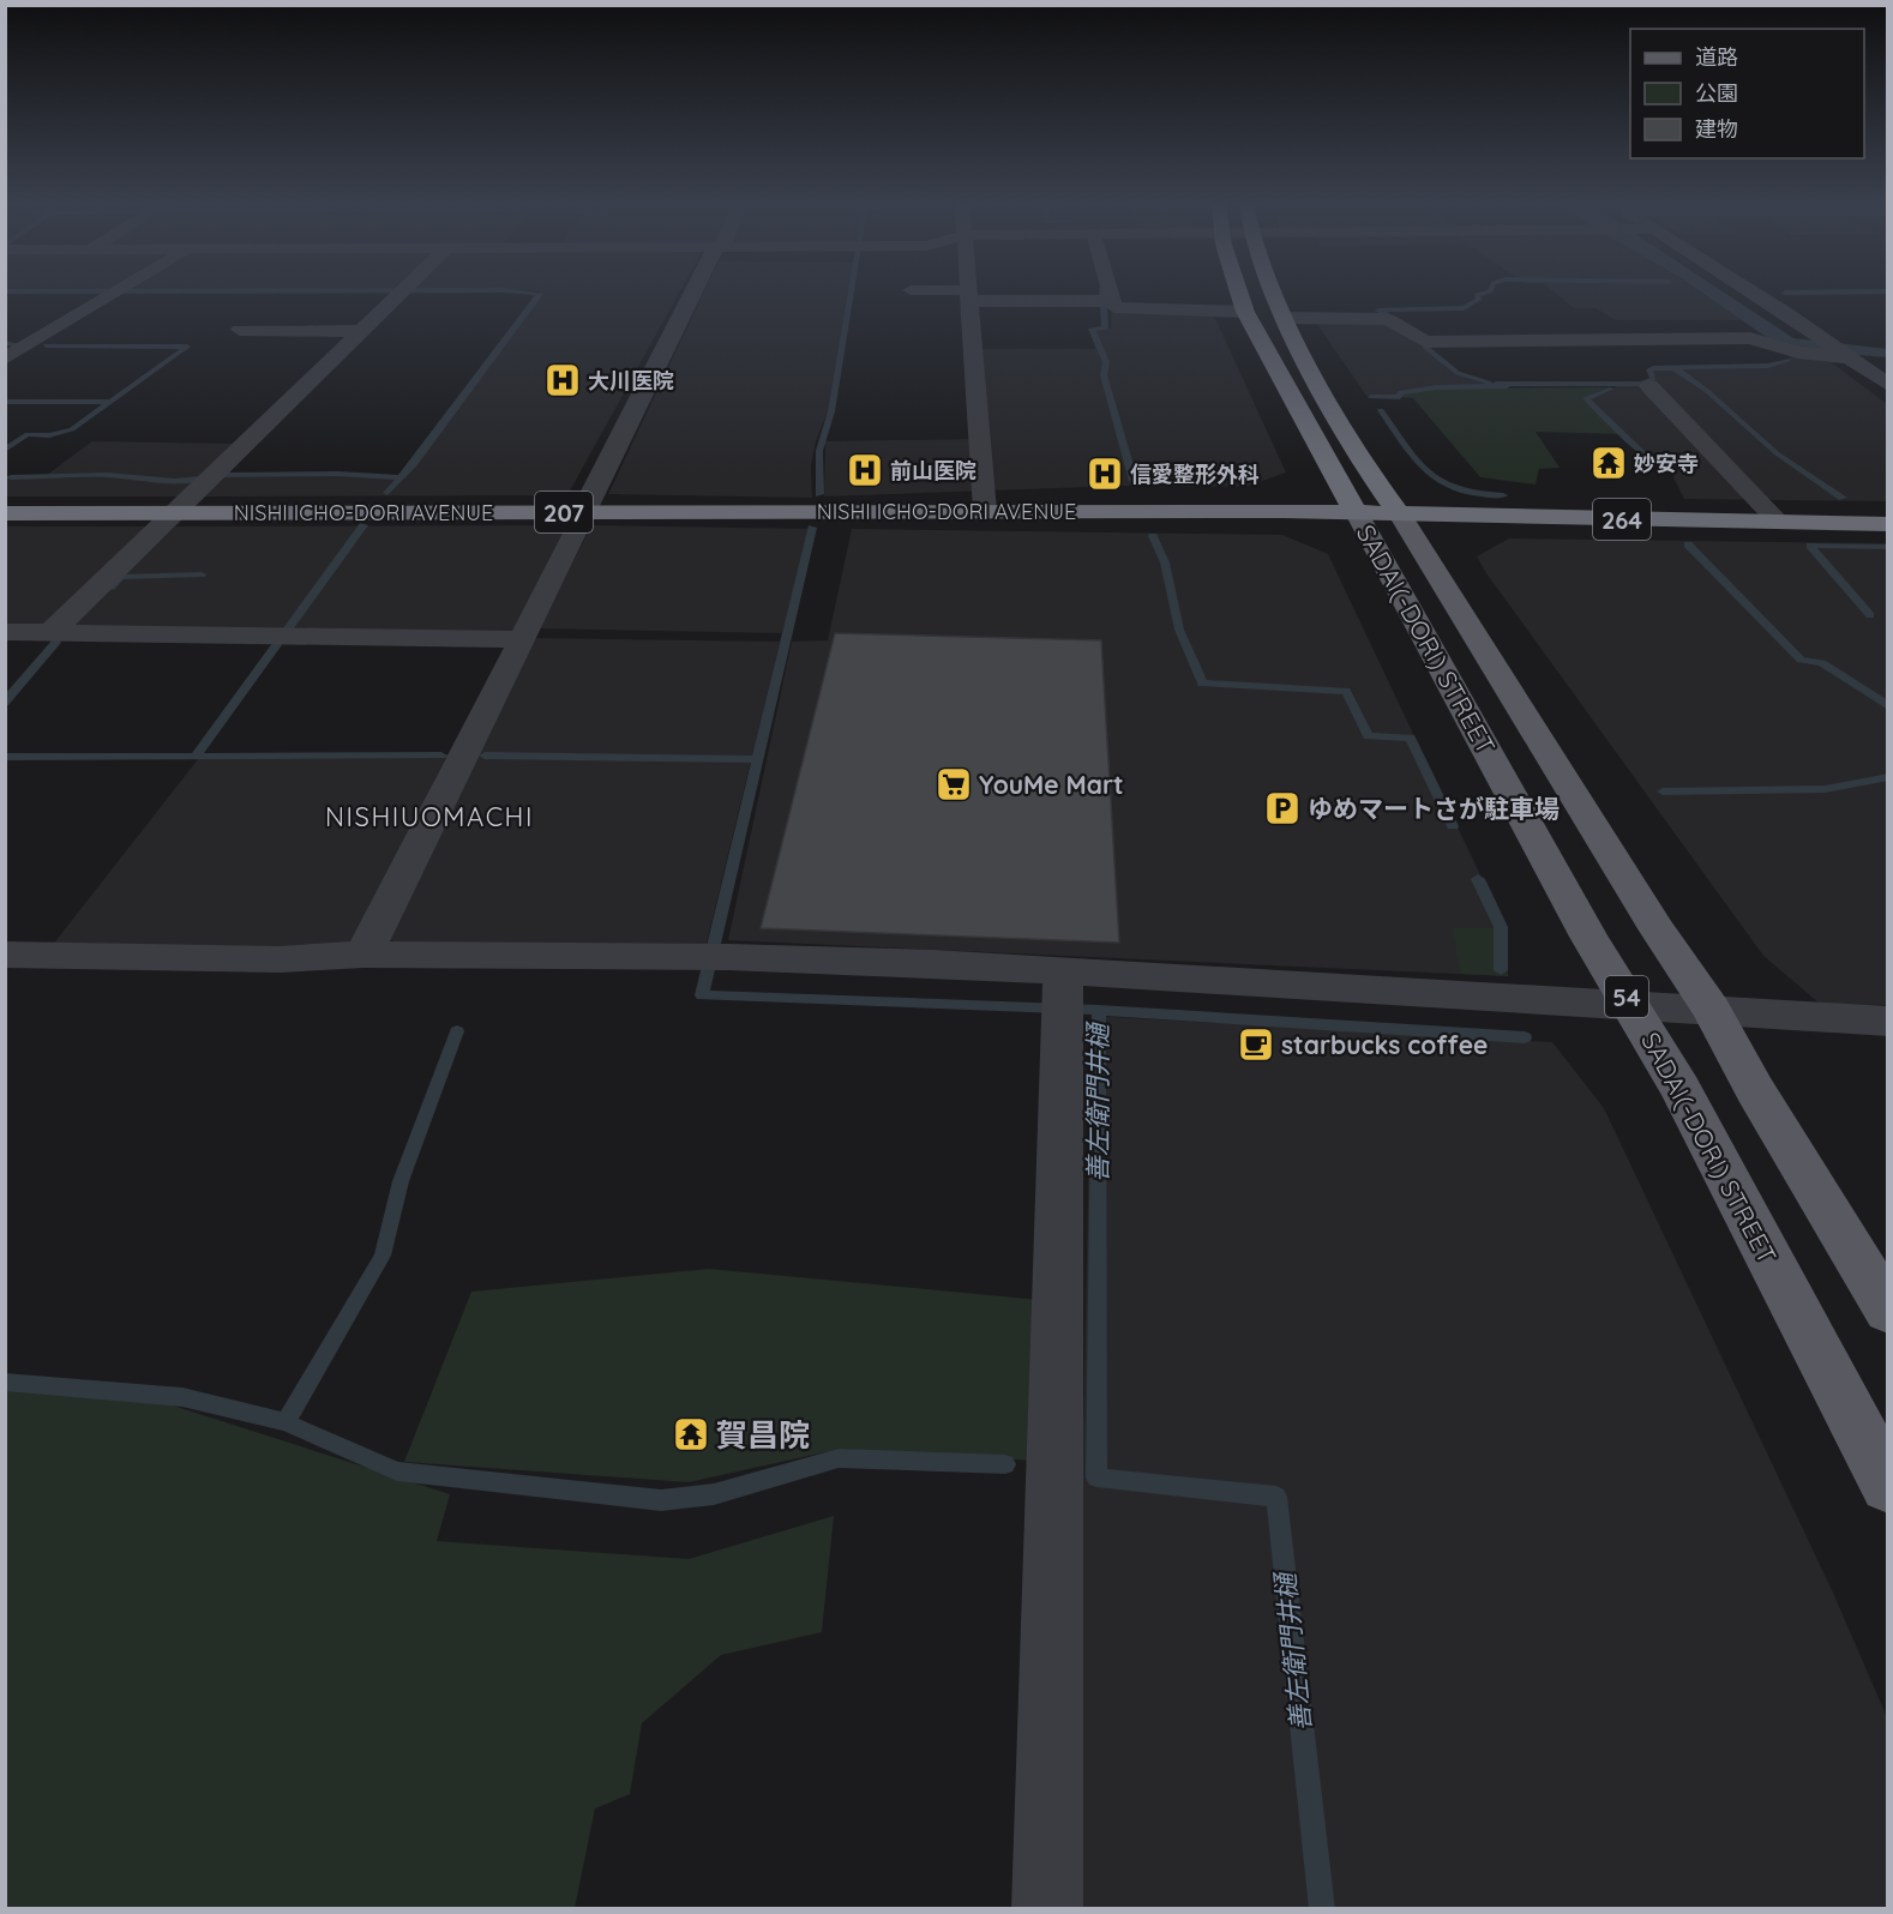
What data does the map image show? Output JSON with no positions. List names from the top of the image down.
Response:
{
  "streets": {
    "highway": ["NISHI ICHO-DORI AVENUE", "207", "264"],
    "main road": ["SADAI(-DORI) STREET", "54"]
  },
  "crossings": [
    ["NISHI ICHO-DORI AVENUE", "SADAI(-DORI) STREET"]
  ],
  "districts": ["NISHIUOMACHI"],
  "water": ["善左衛門井樋"],
  "places": {
    "hospital": ["大川医院", "前山医院", "信愛整形外科"],
    "temple": ["妙安寺", "賀昌院"],
    "supermarket": ["YouMe Mart"],
    "parking": ["ゆめマートさが駐車場"],
    "cafe": ["starbucks coffee"]
  },
  "legend": ["道路", "公園", "建物"]
}
